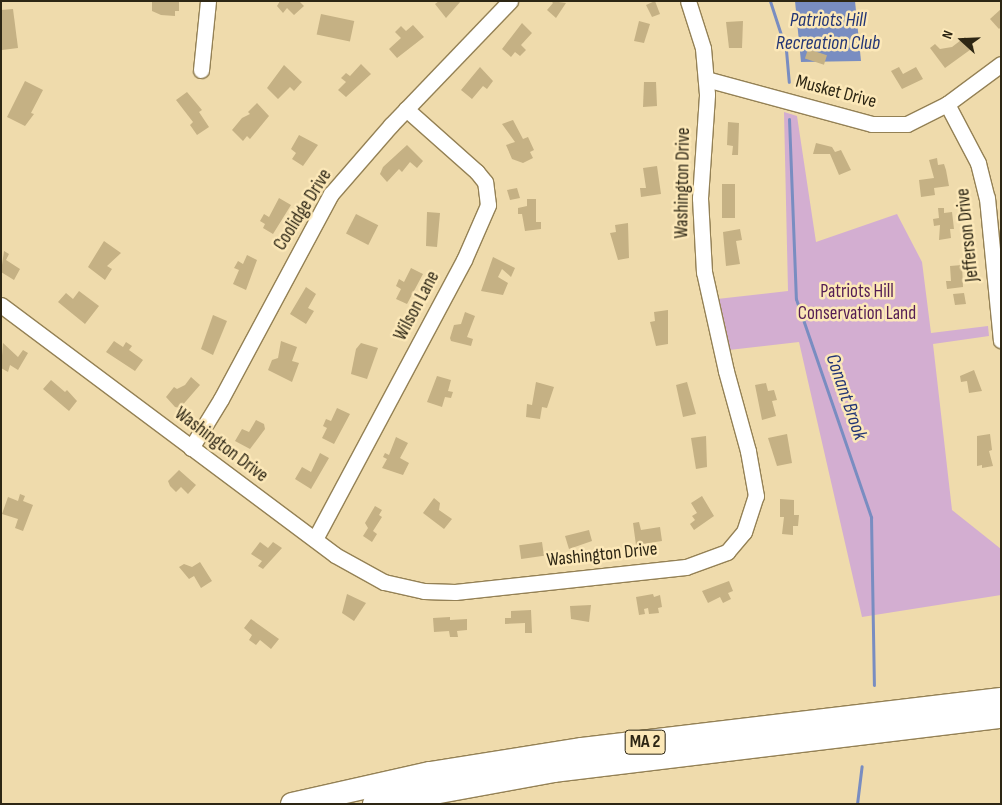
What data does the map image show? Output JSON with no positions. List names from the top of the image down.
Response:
{
  "streets": {
    "highway": ["MA 2"],
    "street": [
      "Musket Drive",
      "Washington Drive",
      "Coolidge Drive",
      "Jefferson Drive",
      "Wilson Lane"
    ]
  },
  "crossings": [
    ["Musket Drive", "Washington Drive"],
    ["Musket Drive", "Jefferson Drive"],
    ["Washington Drive", "Coolidge Drive"],
    ["Washington Drive", "Wilson Lane"],
    ["Coolidge Drive", "Wilson Lane"]
  ],
  "water": ["Patriots Hill Recreation Club", "Conant Brook"],
  "parks": ["Patriots Hill Conservation Land"],
  "north": "left"
}
